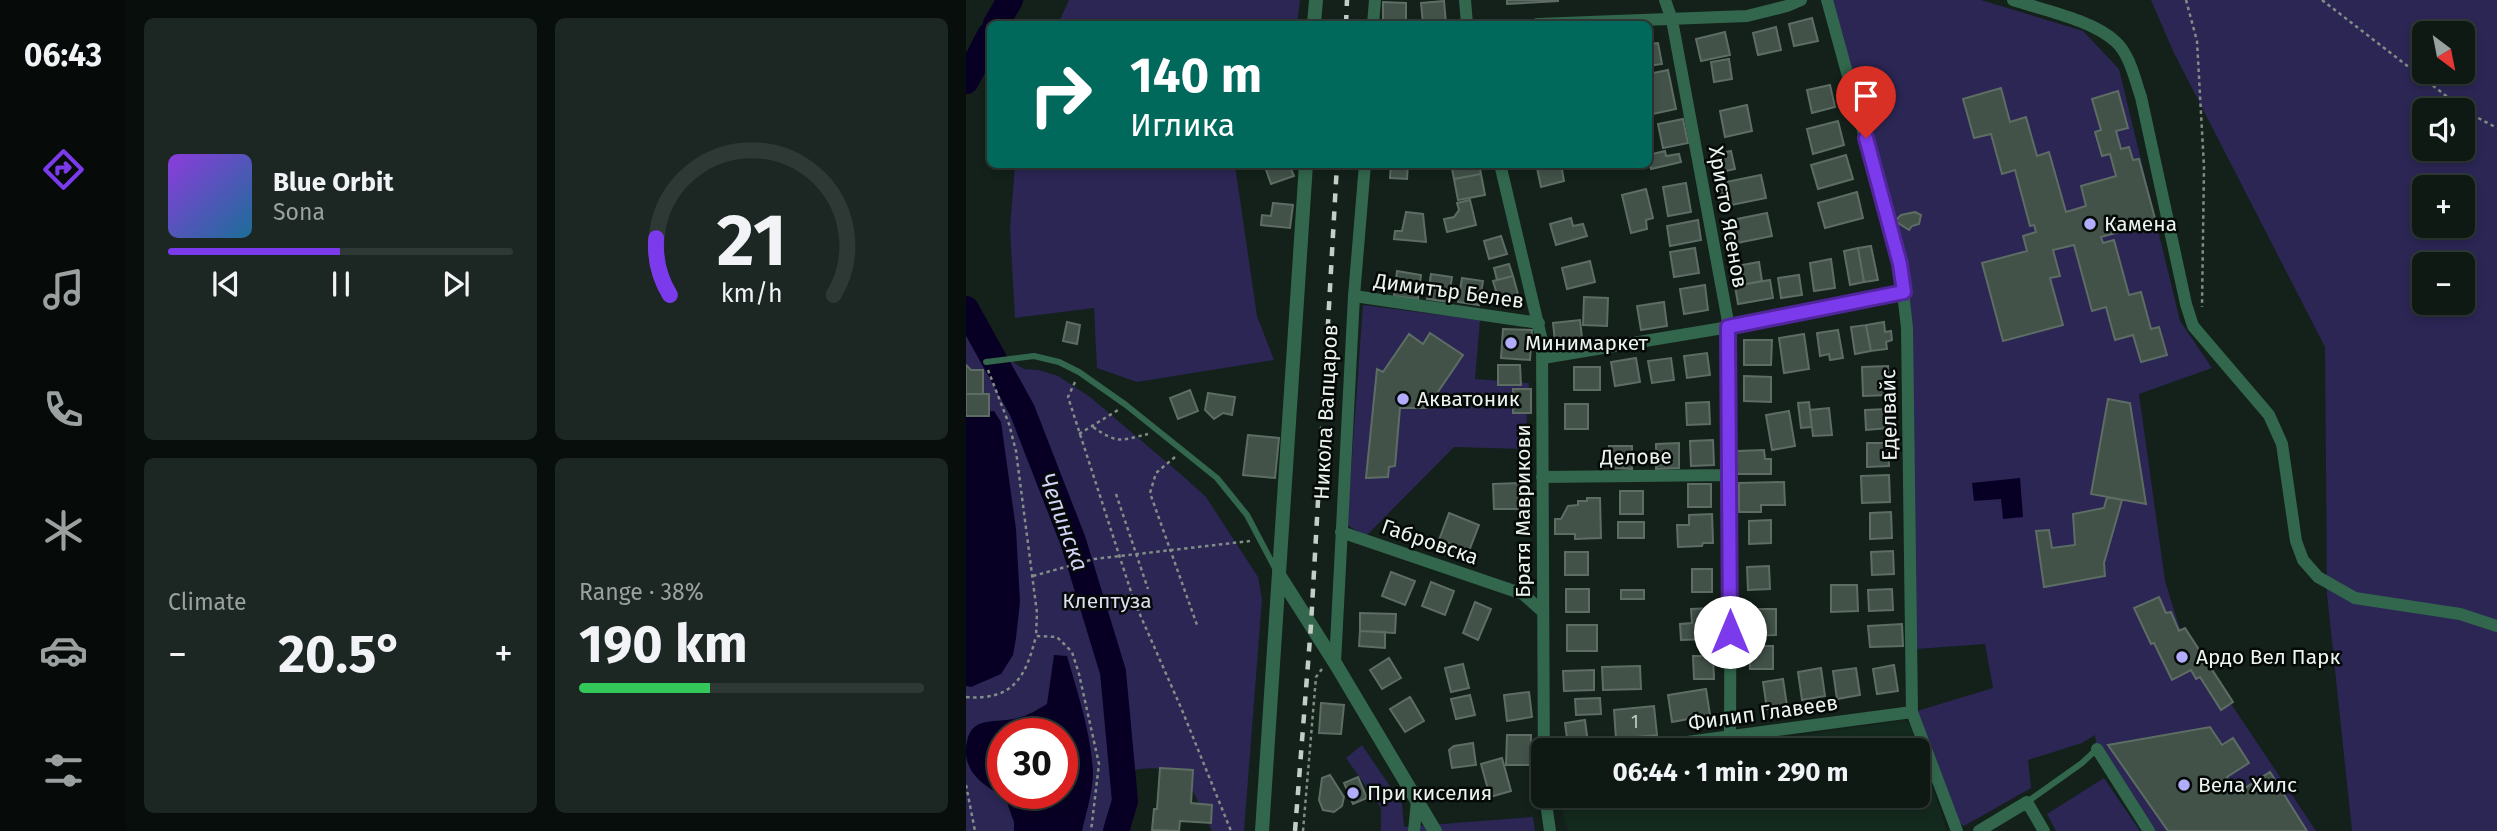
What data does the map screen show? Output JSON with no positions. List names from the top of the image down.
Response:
{
  "streets": {
    "street": [
      "Христо Ясенов",
      "Димитър Белев",
      "Никола Вапцаров",
      "Еделвайс",
      "Делове",
      "Братя Маврикови",
      "Габровска",
      "Филип Главеев"
    ]
  },
  "crossings": [
    ["Христо Ясенов", "Делове"],
    ["Христо Ясенов", "Филип Главеев"],
    ["Димитър Белев", "Никола Вапцаров"],
    ["Димитър Белев", "Братя Маврикови"],
    ["Никола Вапцаров", "Габровска"],
    ["Еделвайс", "Филип Главеев"],
    ["Делове", "Братя Маврикови"],
    ["Братя Маврикови", "Габровска"]
  ],
  "water": ["Чепинска"],
  "parks": ["Клептуза"],
  "places": [
    "Камена",
    "Минимаркет",
    "Акватоник",
    "Ардо Вел Парк",
    "Вела Хилс",
    "При киселия"
  ],
  "house_numbers": ["1"],
  "north": "bottom right",
  "page": {
    "tabs": "06:43",
    "map_buttons": ["+", "−"],
    "turn": ["140 m", "Иглика"],
    "song": ["Blue Orbit", "Sona"],
    "tile": [
      "Climate",
      ["Range · 38%", "190 km"]
    ],
    "heat": ["−", "20.5°", "+"],
    "limit": "30",
    "trip": "06:44 · 1 min · 290 m",
    "gauge": ["21", "km/h"]
  }
}
